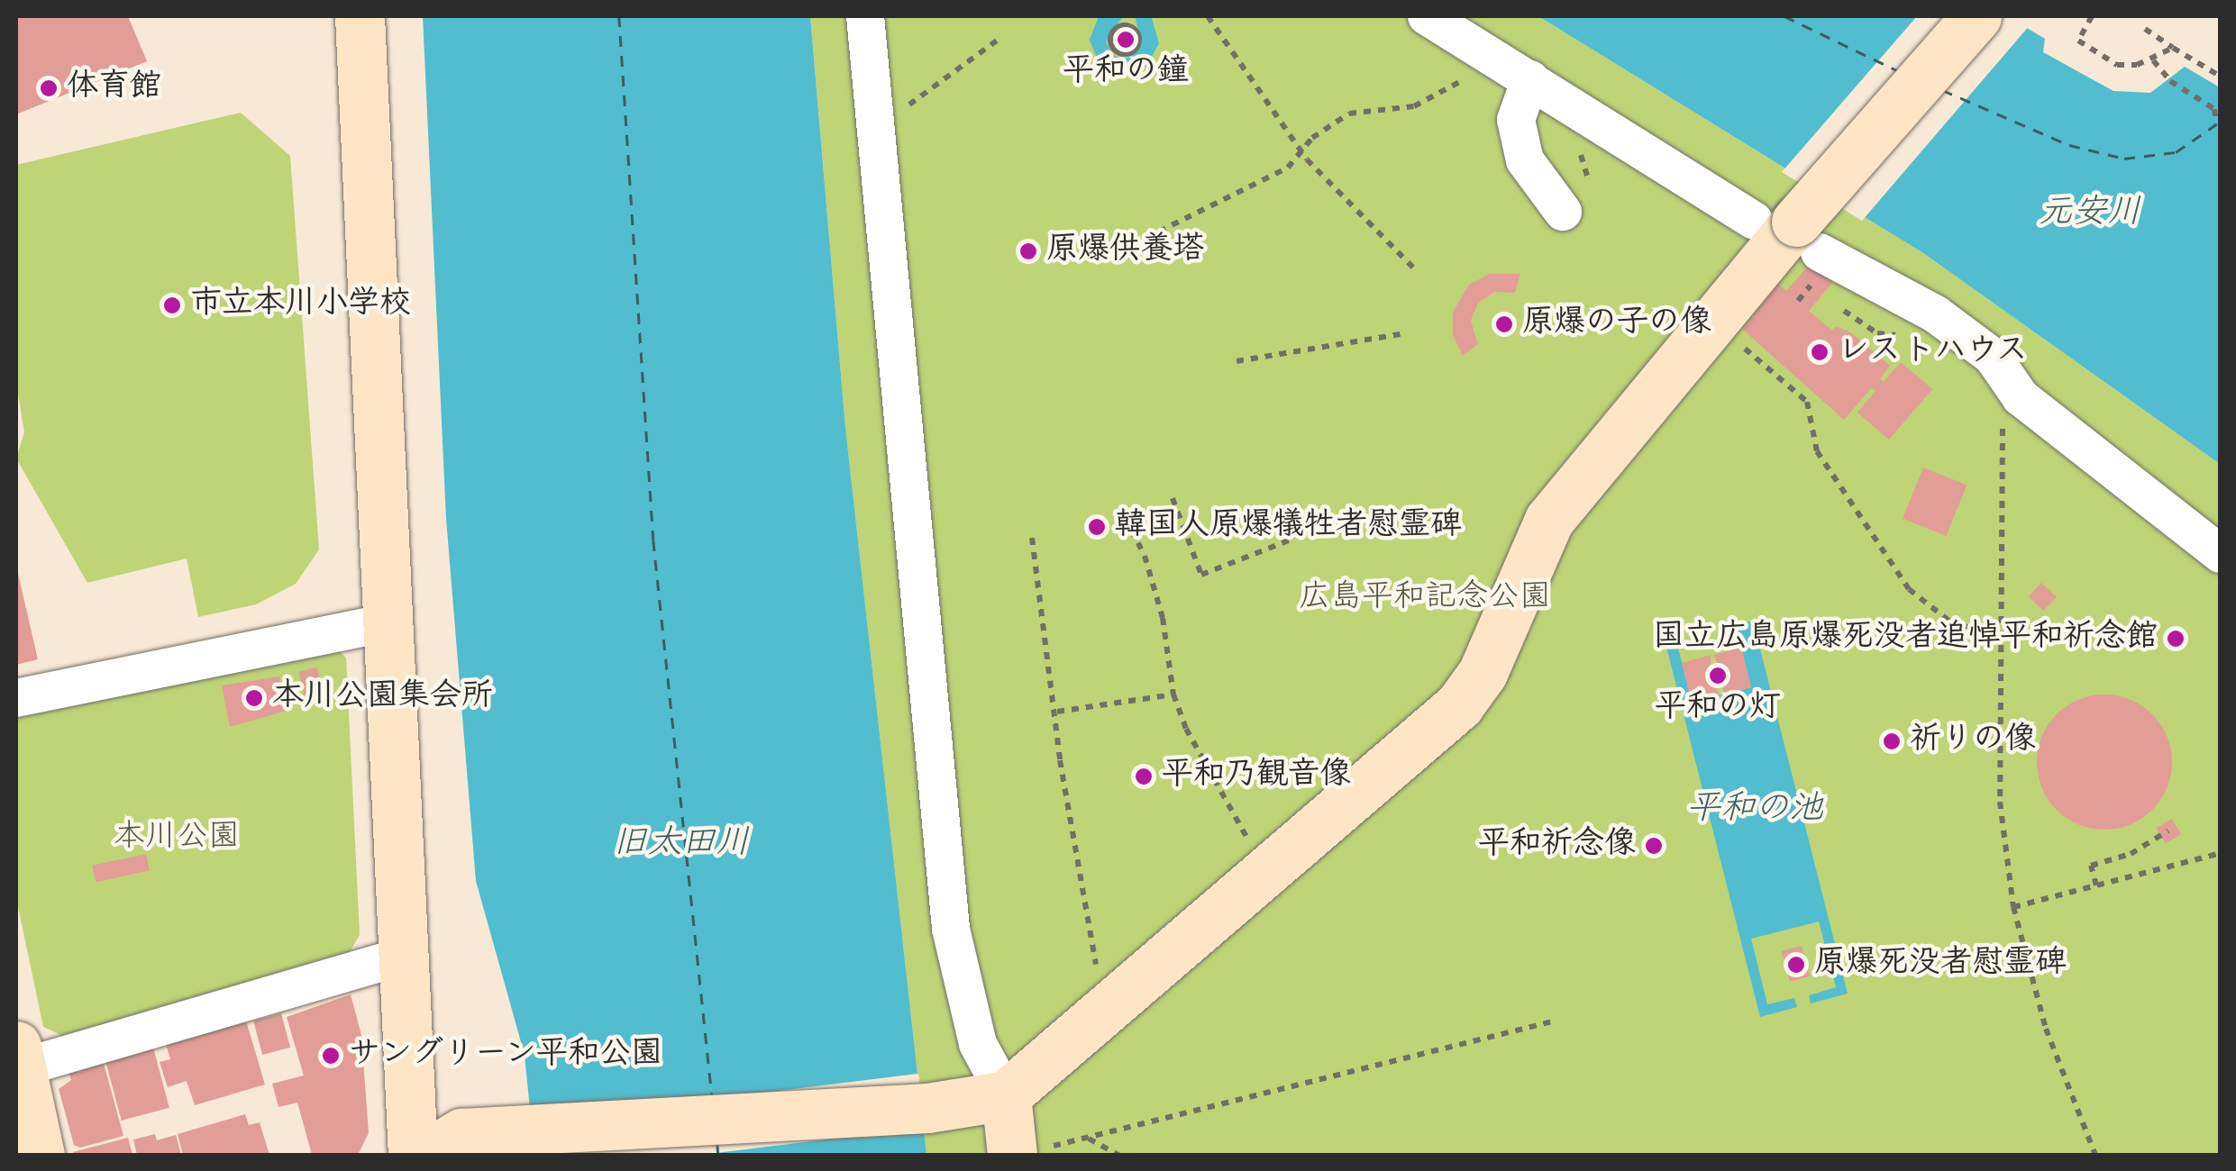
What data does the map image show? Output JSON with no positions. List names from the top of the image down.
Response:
{
  "water": ["元安川", "平和の池", "旧太田川"],
  "parks": ["広島平和記念公園", "本川公園"],
  "places": [
    "平和の鐘",
    "体育館",
    "原爆供養塔",
    "市立本川小学校",
    "原爆の子の像",
    "レストハウス",
    "韓国人原爆犠牲者慰霊碑",
    "国立広島原爆死没者追悼平和祈念館",
    "平和の灯",
    "本川公園集会所",
    "祈りの像",
    "平和乃観音像",
    "平和祈念像",
    "原爆死没者慰霊碑",
    "サングリーン平和公園"
  ]
}
